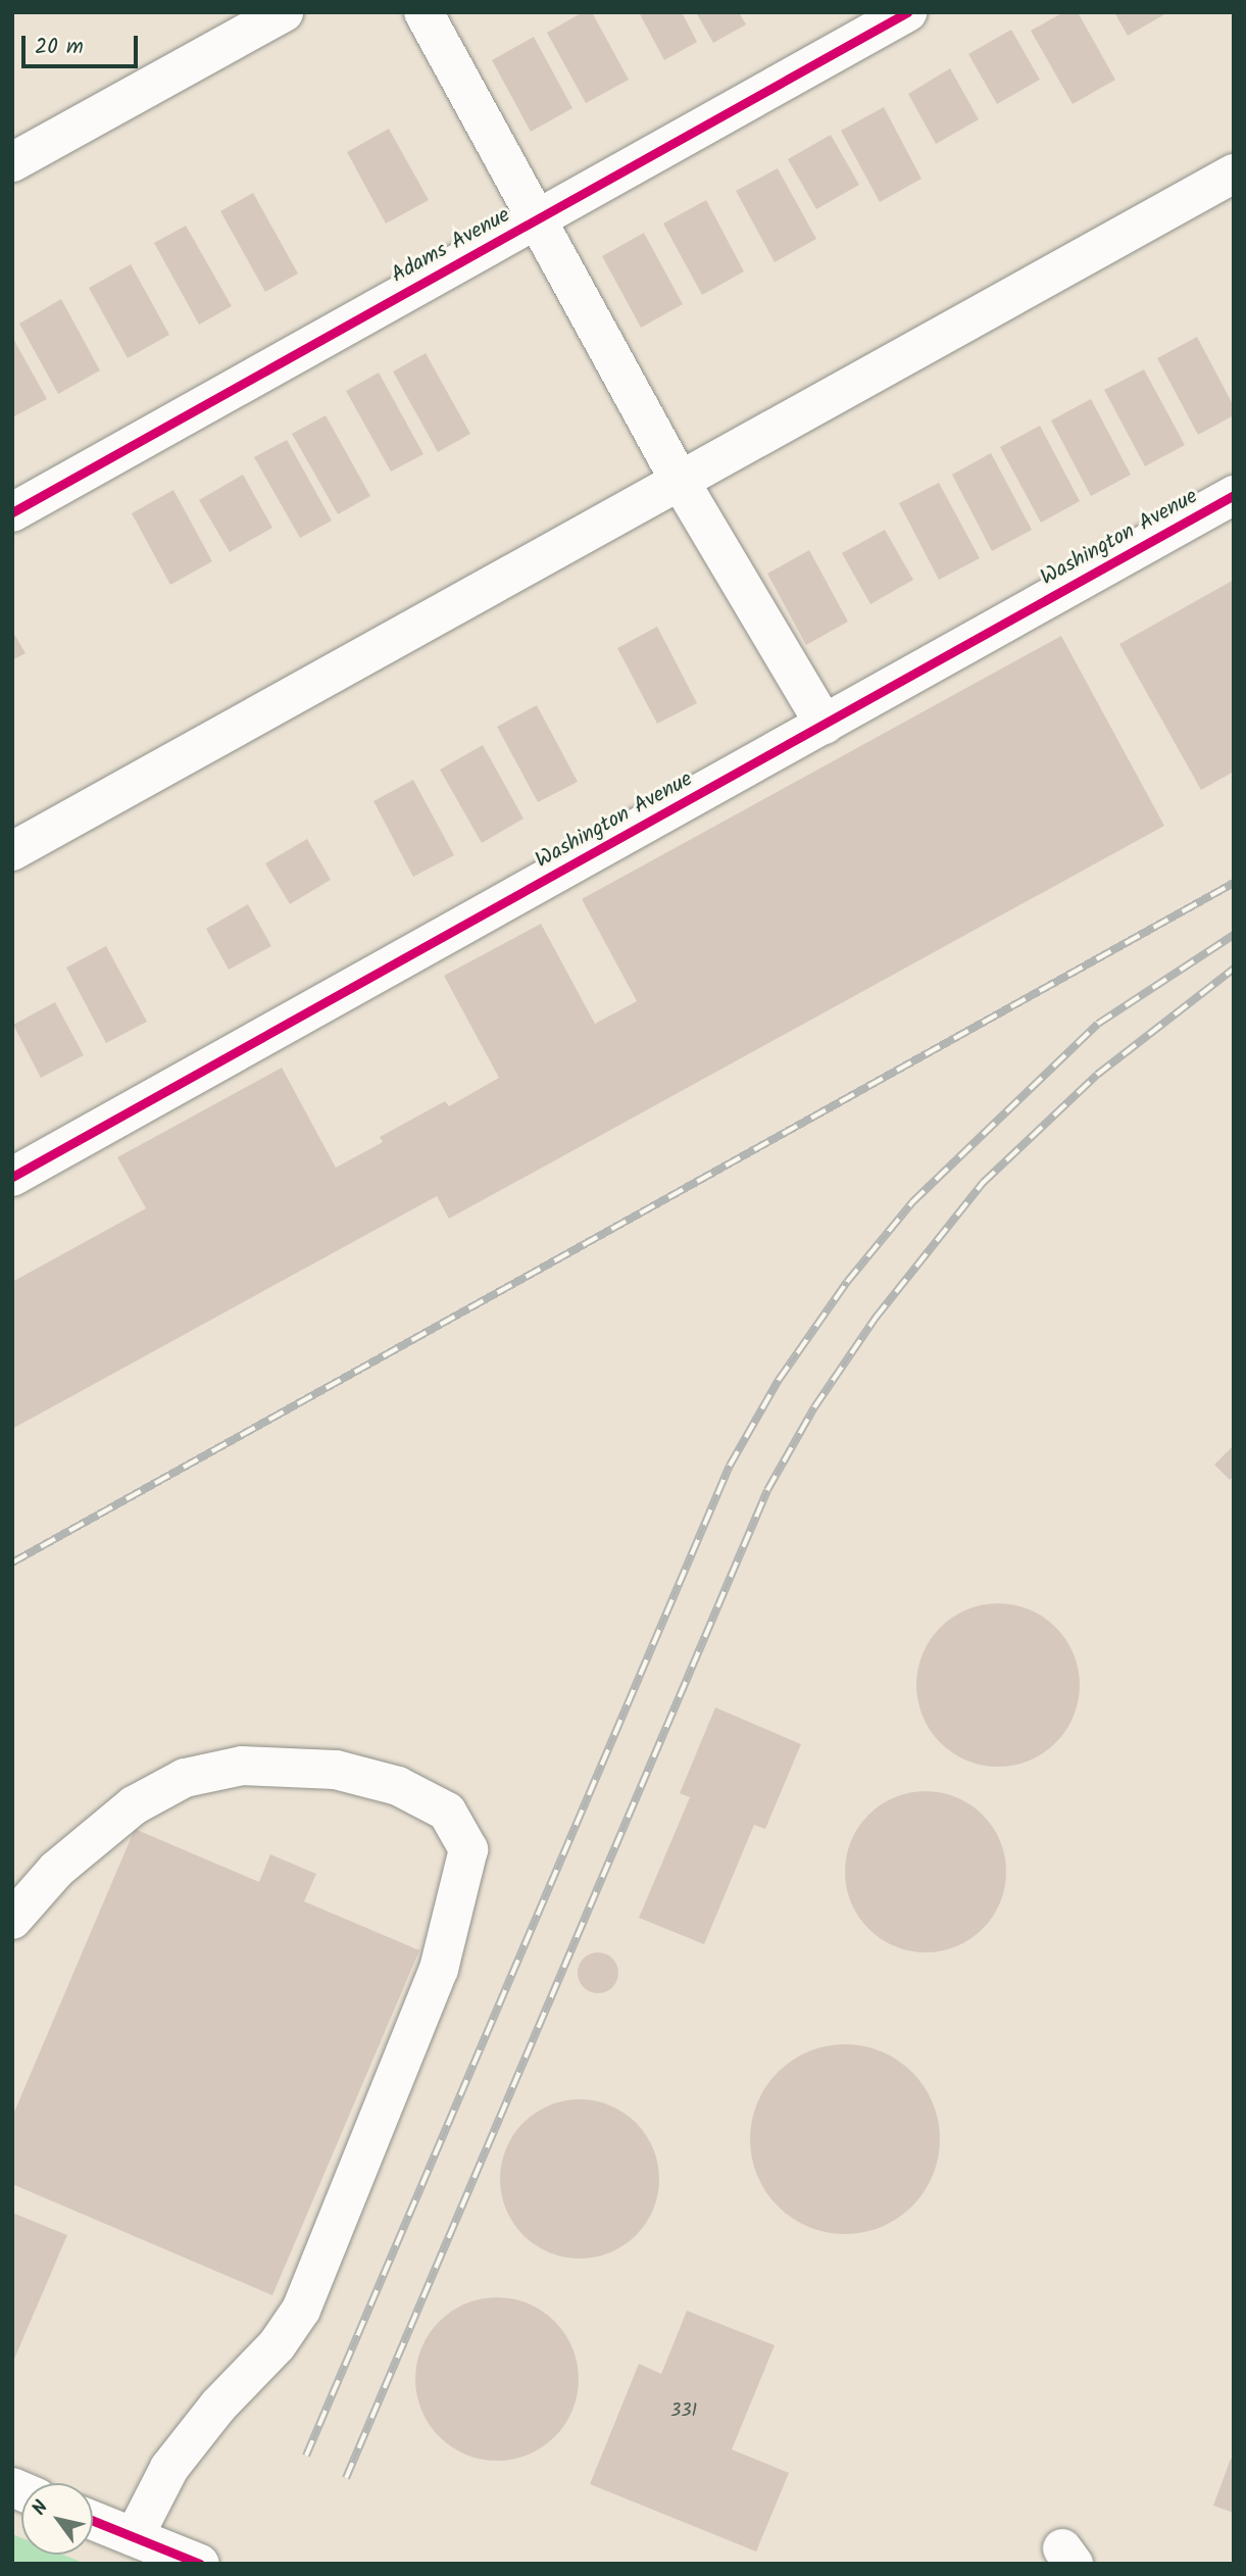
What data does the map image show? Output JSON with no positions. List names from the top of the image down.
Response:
{
  "streets": {
    "street": ["Adams Avenue", "Washington Avenue"]
  },
  "house_numbers": ["331"],
  "scale_bar": "20 m",
  "north": "top left"
}
